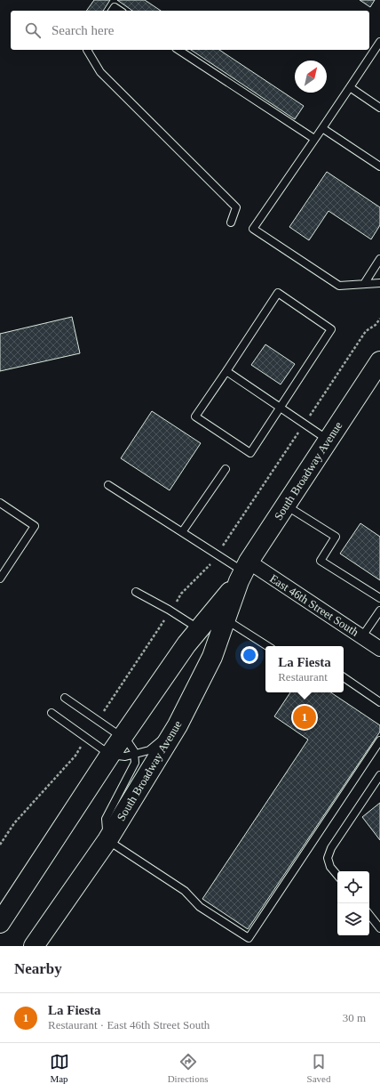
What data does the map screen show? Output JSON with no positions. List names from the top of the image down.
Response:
{
  "streets": {
    "main road": ["South Broadway Avenue"],
    "street": ["East 46th Street South"]
  },
  "crossings": [
    ["South Broadway Avenue", "East 46th Street South"]
  ],
  "north": "top right",
  "page": {
    "search": "Search here",
    "popup": ["La Fiesta", "Restaurant"],
    "pins": "1",
    "heading": "Nearby",
    "list": [
      {
        "mark": "1",
        "name": "La Fiesta",
        "note": "Restaurant · East 46th Street South",
        "value": "30 m"
      }
    ],
    "nav": ["Map", "Directions", "Saved"]
  }
}
